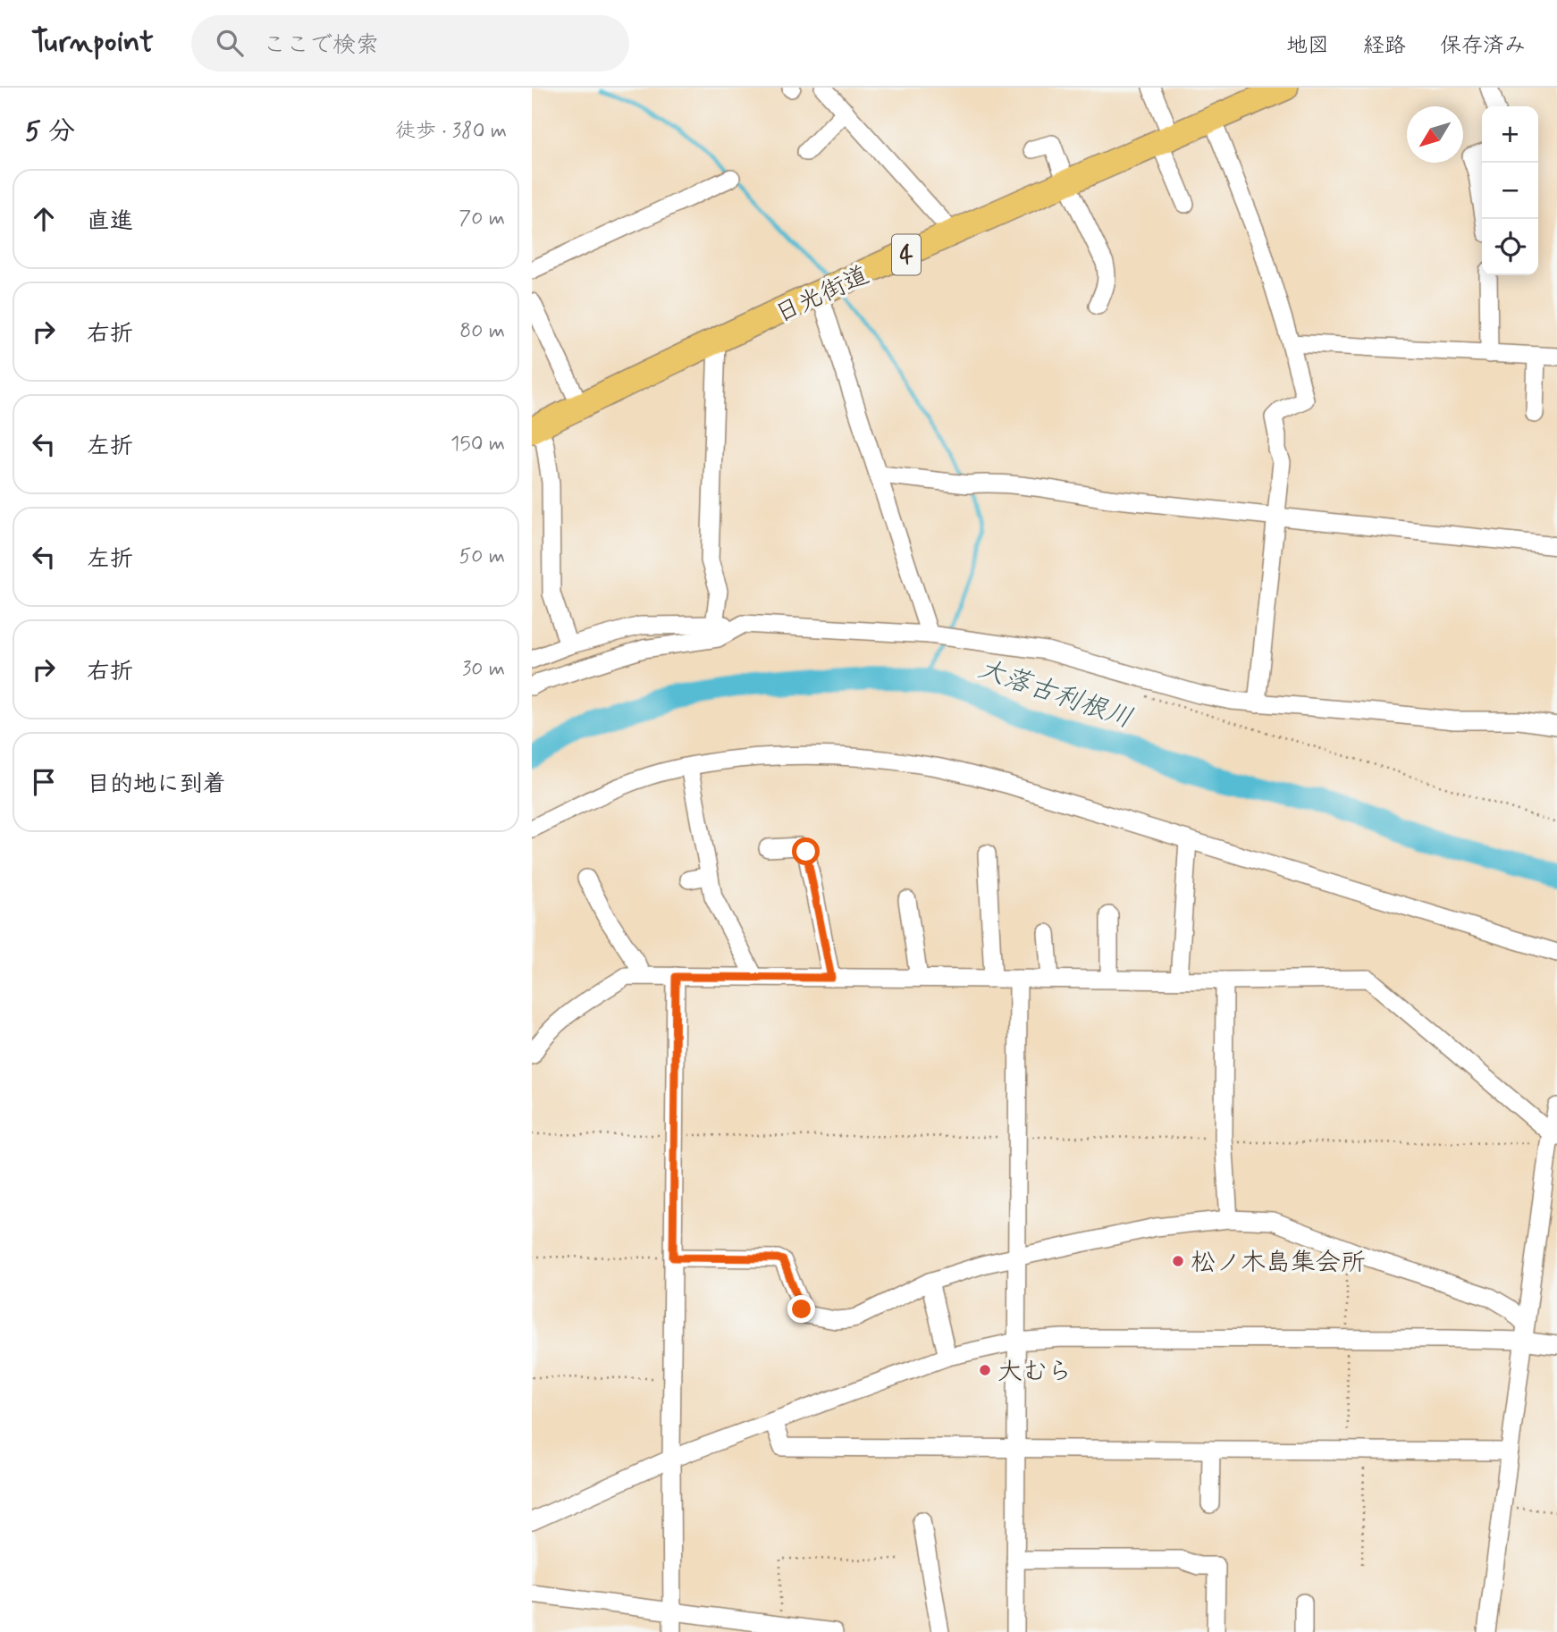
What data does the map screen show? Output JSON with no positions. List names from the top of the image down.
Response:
{
  "streets": {
    "highway": ["4", "日光街道"]
  },
  "water": ["大落古利根川"],
  "places": ["松ノ木島集会所", "大むら"],
  "north": "bottom left",
  "page": {
    "header": "Turnpoint",
    "search": "ここで検索",
    "nav": ["地図", "経路", "保存済み"],
    "heading": ["5 分", "徒歩 · 380 m"],
    "map_buttons": ["+", "−"],
    "list": [
      ["直進", "70 m"],
      ["右折", "80 m"],
      ["左折", "150 m"],
      ["左折", "50 m"],
      ["右折", "30 m"],
      "目的地に到着"
    ]
  }
}
